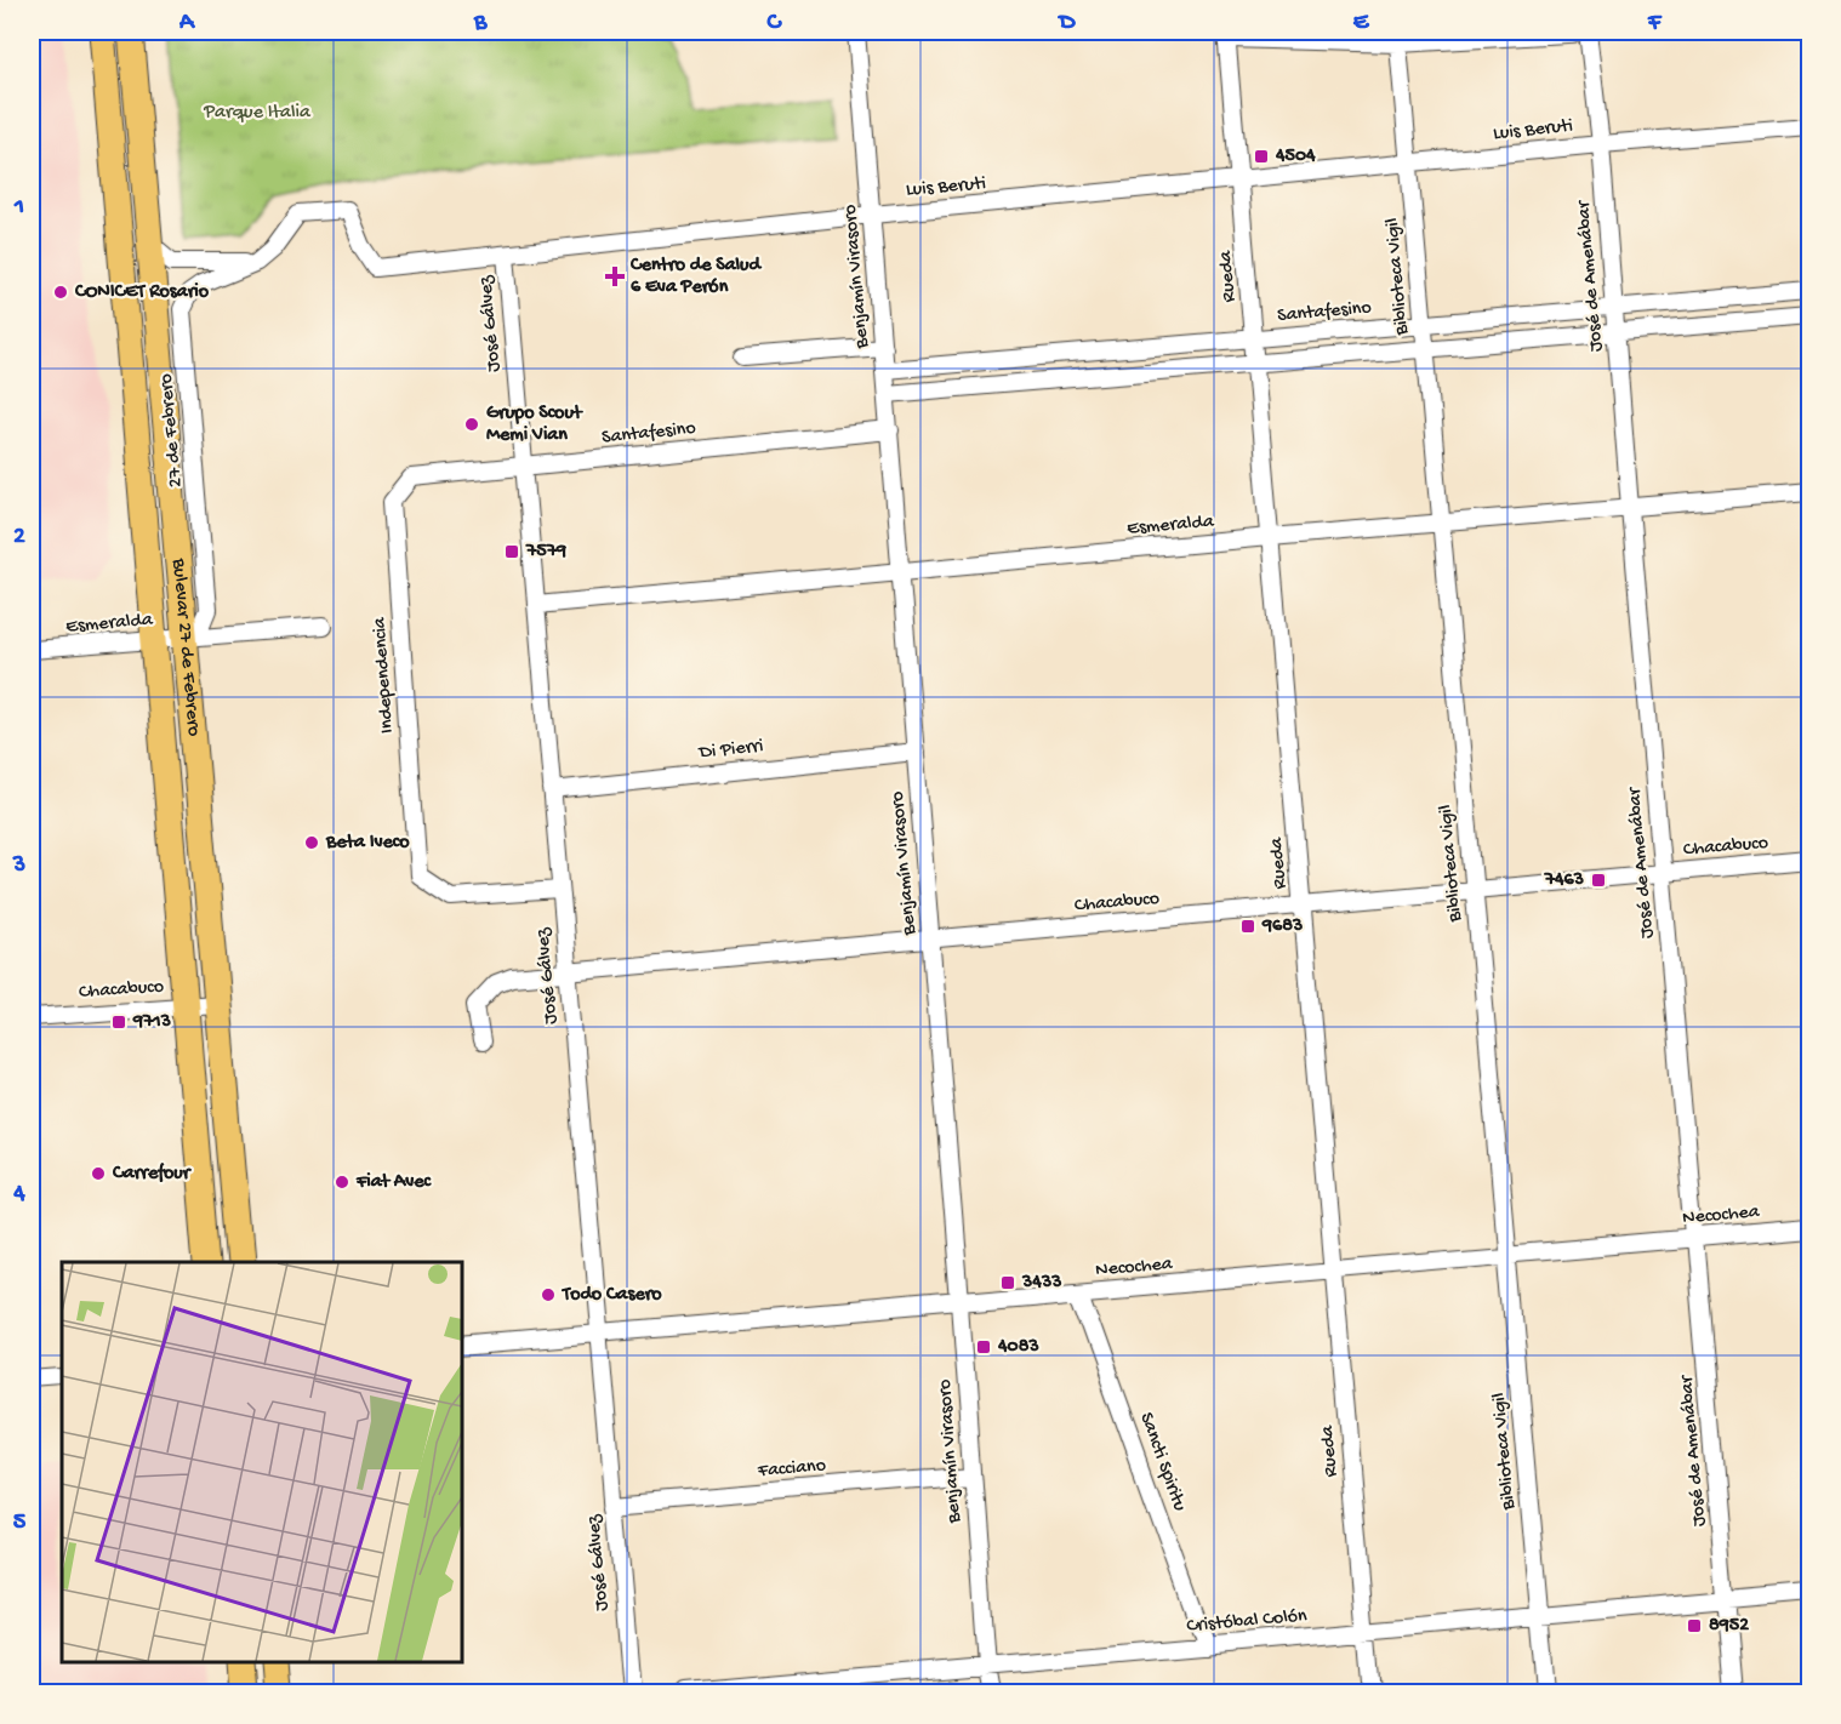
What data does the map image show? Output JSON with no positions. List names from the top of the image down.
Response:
{
  "streets": {
    "main road": ["Bulevar 27 de Febrero"],
    "street": [
      "Luis Beruti",
      "Benjamín Virasoro",
      "Rueda",
      "Biblioteca Vigil",
      "José de Amenábar",
      "Santafesino",
      "José Gálvez",
      "27 de Febrero",
      "Esmeralda",
      "Independencia",
      "Di Pierri",
      "Chacabuco",
      "Necochea",
      "Sancti Spiritu",
      "Facciano",
      "Cristóbal Colón"
    ]
  },
  "crossings": [
    ["Luis Beruti", "Benjamín Virasoro"],
    ["Luis Beruti", "Rueda"],
    ["Luis Beruti", "Biblioteca Vigil"],
    ["Luis Beruti", "José de Amenábar"],
    ["Luis Beruti", "José Gálvez"],
    ["Luis Beruti", "27 de Febrero"],
    ["Benjamín Virasoro", "Santafesino"],
    ["Benjamín Virasoro", "Esmeralda"],
    ["Benjamín Virasoro", "Di Pierri"],
    ["Benjamín Virasoro", "Chacabuco"],
    ["Benjamín Virasoro", "Necochea"],
    ["Benjamín Virasoro", "Facciano"],
    ["Benjamín Virasoro", "Cristóbal Colón"],
    ["Rueda", "Santafesino"],
    ["Rueda", "Esmeralda"],
    ["Rueda", "Chacabuco"],
    ["Rueda", "Necochea"],
    ["Rueda", "Cristóbal Colón"],
    ["Biblioteca Vigil", "Santafesino"],
    ["Biblioteca Vigil", "Esmeralda"],
    ["Biblioteca Vigil", "Chacabuco"],
    ["Biblioteca Vigil", "Necochea"],
    ["Biblioteca Vigil", "Cristóbal Colón"],
    ["José de Amenábar", "Santafesino"],
    ["José de Amenábar", "Esmeralda"],
    ["José de Amenábar", "Chacabuco"],
    ["José de Amenábar", "Necochea"],
    ["José de Amenábar", "Cristóbal Colón"],
    ["Santafesino", "José Gálvez"],
    ["Santafesino", "Independencia"],
    ["José Gálvez", "Esmeralda"],
    ["José Gálvez", "Independencia"],
    ["José Gálvez", "Di Pierri"],
    ["José Gálvez", "Chacabuco"],
    ["José Gálvez", "Necochea"],
    ["José Gálvez", "Facciano"],
    ["27 de Febrero", "Esmeralda"],
    ["27 de Febrero", "Bulevar 27 de Febrero"],
    ["Esmeralda", "Bulevar 27 de Febrero"],
    ["Bulevar 27 de Febrero", "Chacabuco"],
    ["Necochea", "Sancti Spiritu"],
    ["Sancti Spiritu", "Cristóbal Colón"]
  ],
  "parks": ["Parque Italia"],
  "places": {
    "transit": [
      "4504",
      "7579",
      "7463",
      "9683",
      "9713",
      "3433",
      "4083",
      "8952"
    ],
    "health": ["Centro de Salud 6 Eva Perón"],
    "other": [
      "CONICET Rosario",
      "Grupo Scout Memi Vian",
      "Beta Iveco",
      "Carrefour",
      "Fiat Avec",
      "Todo Casero"
    ]
  },
  "grid": {
    "columns": [
      "A",
      "B",
      "C",
      "D",
      "E",
      "F"
    ],
    "rows": [
      "1",
      "2",
      "3",
      "4",
      "5"
    ]
  }
}
